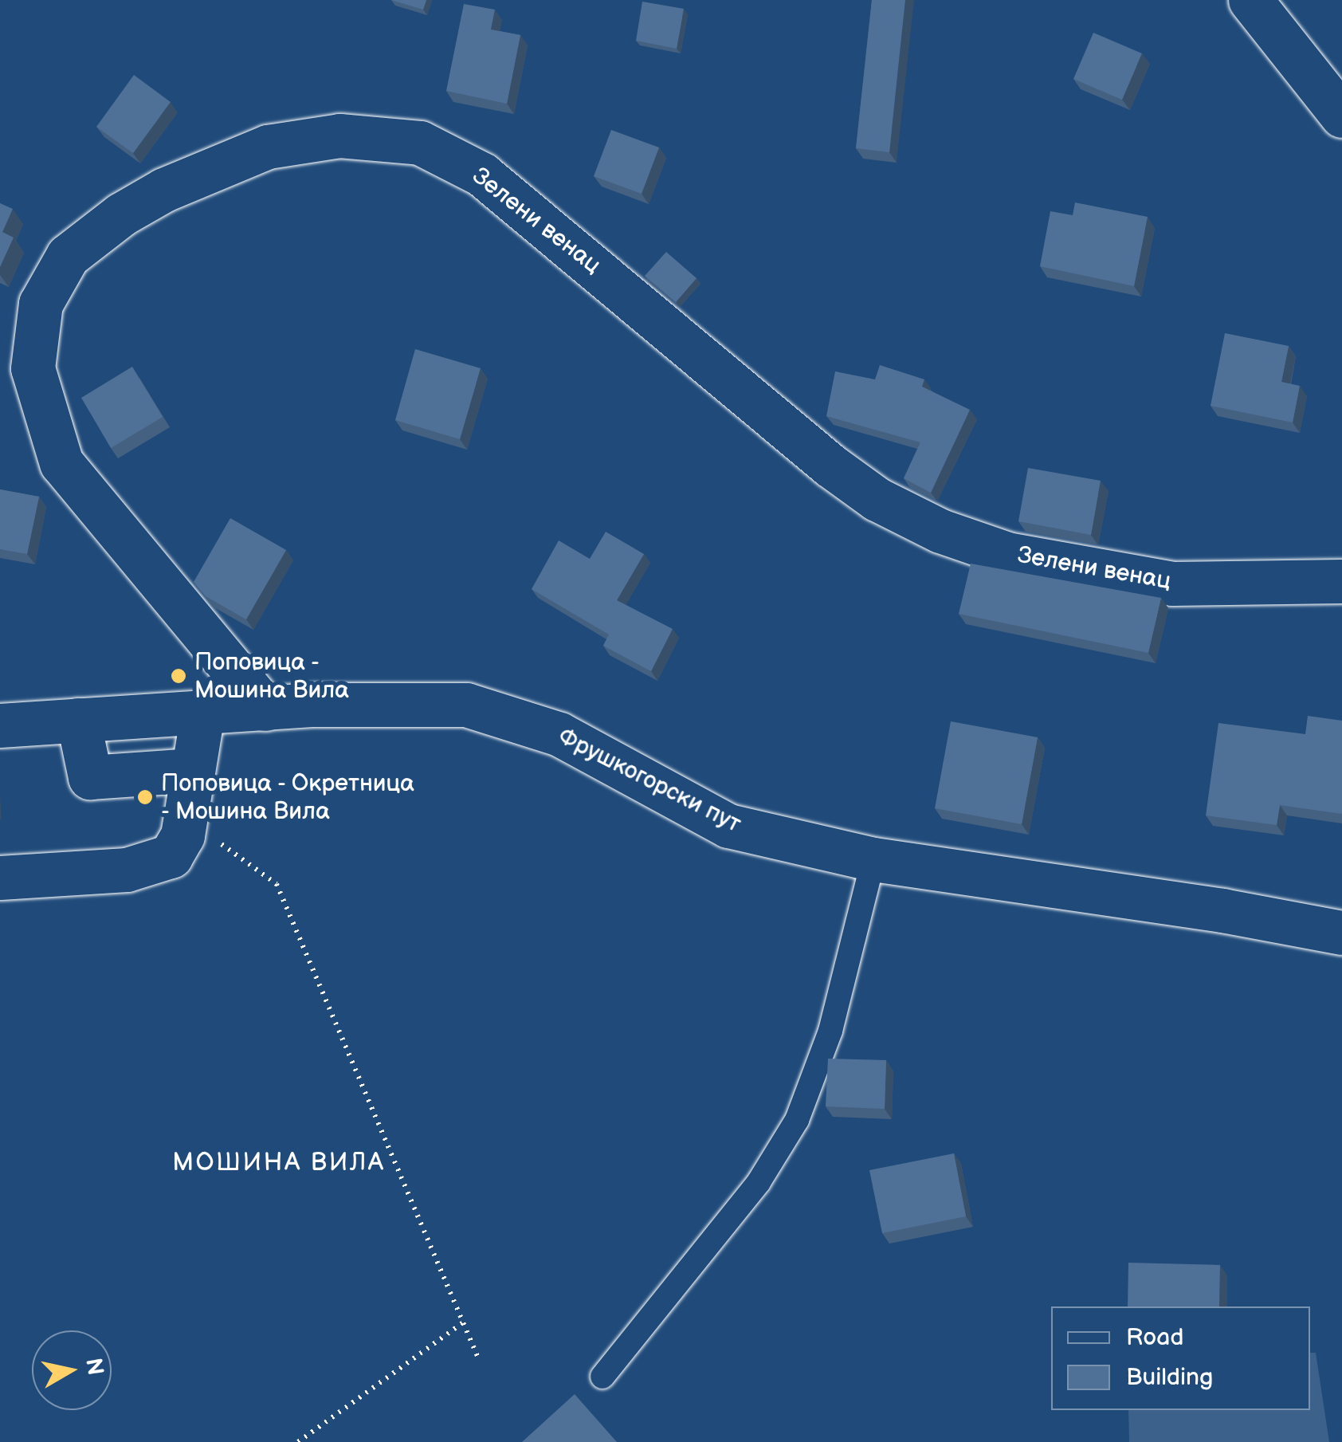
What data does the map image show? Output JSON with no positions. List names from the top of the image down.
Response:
{
  "streets": {
    "street": ["Зелени венац", "Фрушкогорски пут"]
  },
  "crossings": [
    ["Зелени венац", "Фрушкогорски пут"]
  ],
  "districts": ["МОШИНА ВИЛА"],
  "places": ["Поповица - Мошина Вила", "Поповица - Окретница - Мошина Вила"],
  "legend": ["Road", "Building"],
  "north": "right"
}
